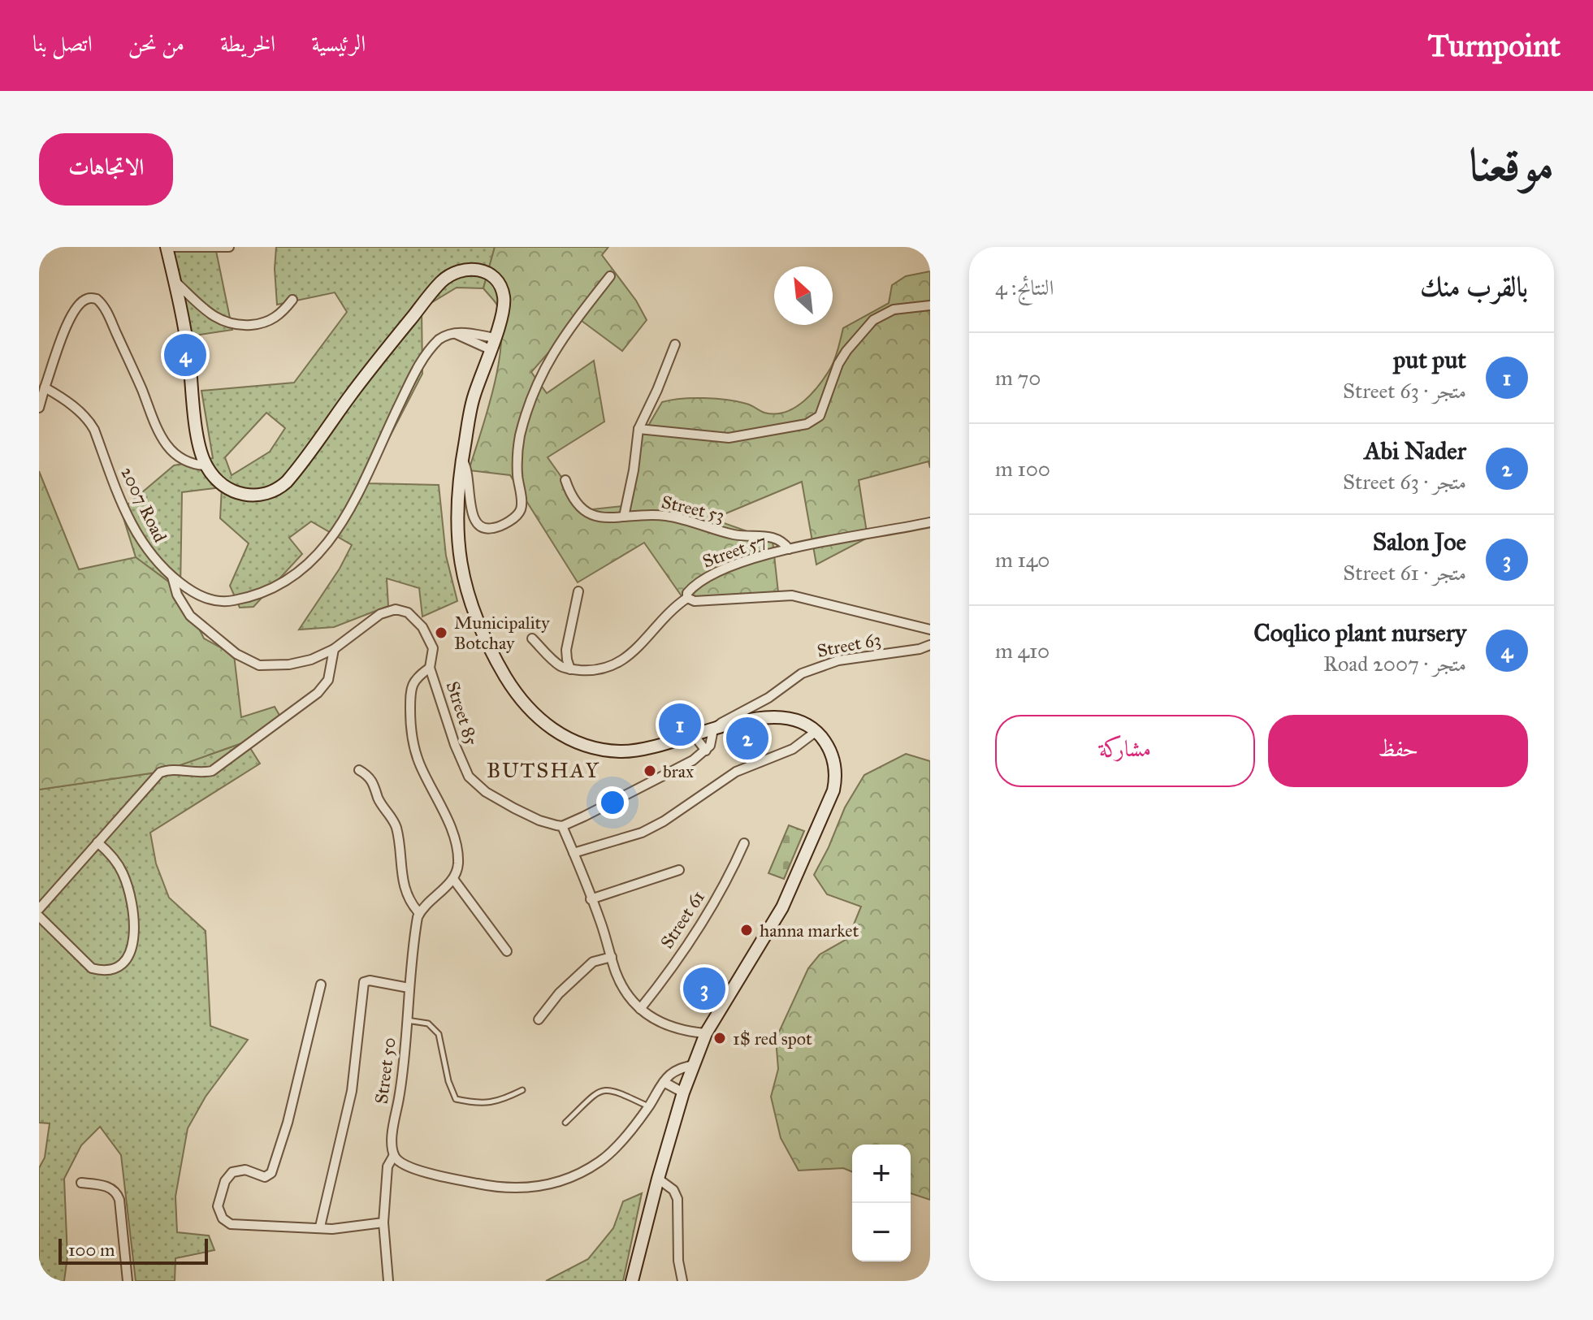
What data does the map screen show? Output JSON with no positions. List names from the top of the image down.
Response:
{
  "streets": {
    "street": [
      "2007 Road",
      "Street 53",
      "Street 57",
      "Street 63",
      "Street 85",
      "Street 61",
      "Street 50"
    ]
  },
  "crossings": [
    ["2007 Road", "Street 85"],
    ["Street 53", "Street 57"]
  ],
  "districts": ["BUTSHAY"],
  "places": [
    "Municipality Botchay",
    "brax",
    "hanna market",
    "1$ red spot"
  ],
  "scale_bar": "100 m",
  "north": "top left",
  "page": {
    "header": "Turnpoint",
    "nav": [
      "الرئيسية",
      "الخريطة",
      "من نحن",
      "اتصل بنا"
    ],
    "title": "موقعنا",
    "buttons": [
      "الاتجاهات",
      ["حفظ", "مشاركة"]
    ],
    "heading": ["بالقرب منك", "النتائج: 4"],
    "pins": [
      "4",
      "1",
      "2",
      "3"
    ],
    "list": [
      {
        "mark": "1",
        "name": "put put",
        "note": "متجر · Street 63",
        "value": "70 m"
      },
      {
        "mark": "2",
        "name": "Abi Nader",
        "note": "متجر · Street 63",
        "value": "100 m"
      },
      {
        "mark": "3",
        "name": "Salon Joe",
        "note": "متجر · Street 61",
        "value": "140 m"
      },
      {
        "mark": "4",
        "name": "Coqlico plant nursery",
        "note": "متجر · 2007 Road",
        "value": "410 m"
      }
    ],
    "map_buttons": ["+", "−"],
    "scale": "100 m"
  }
}
